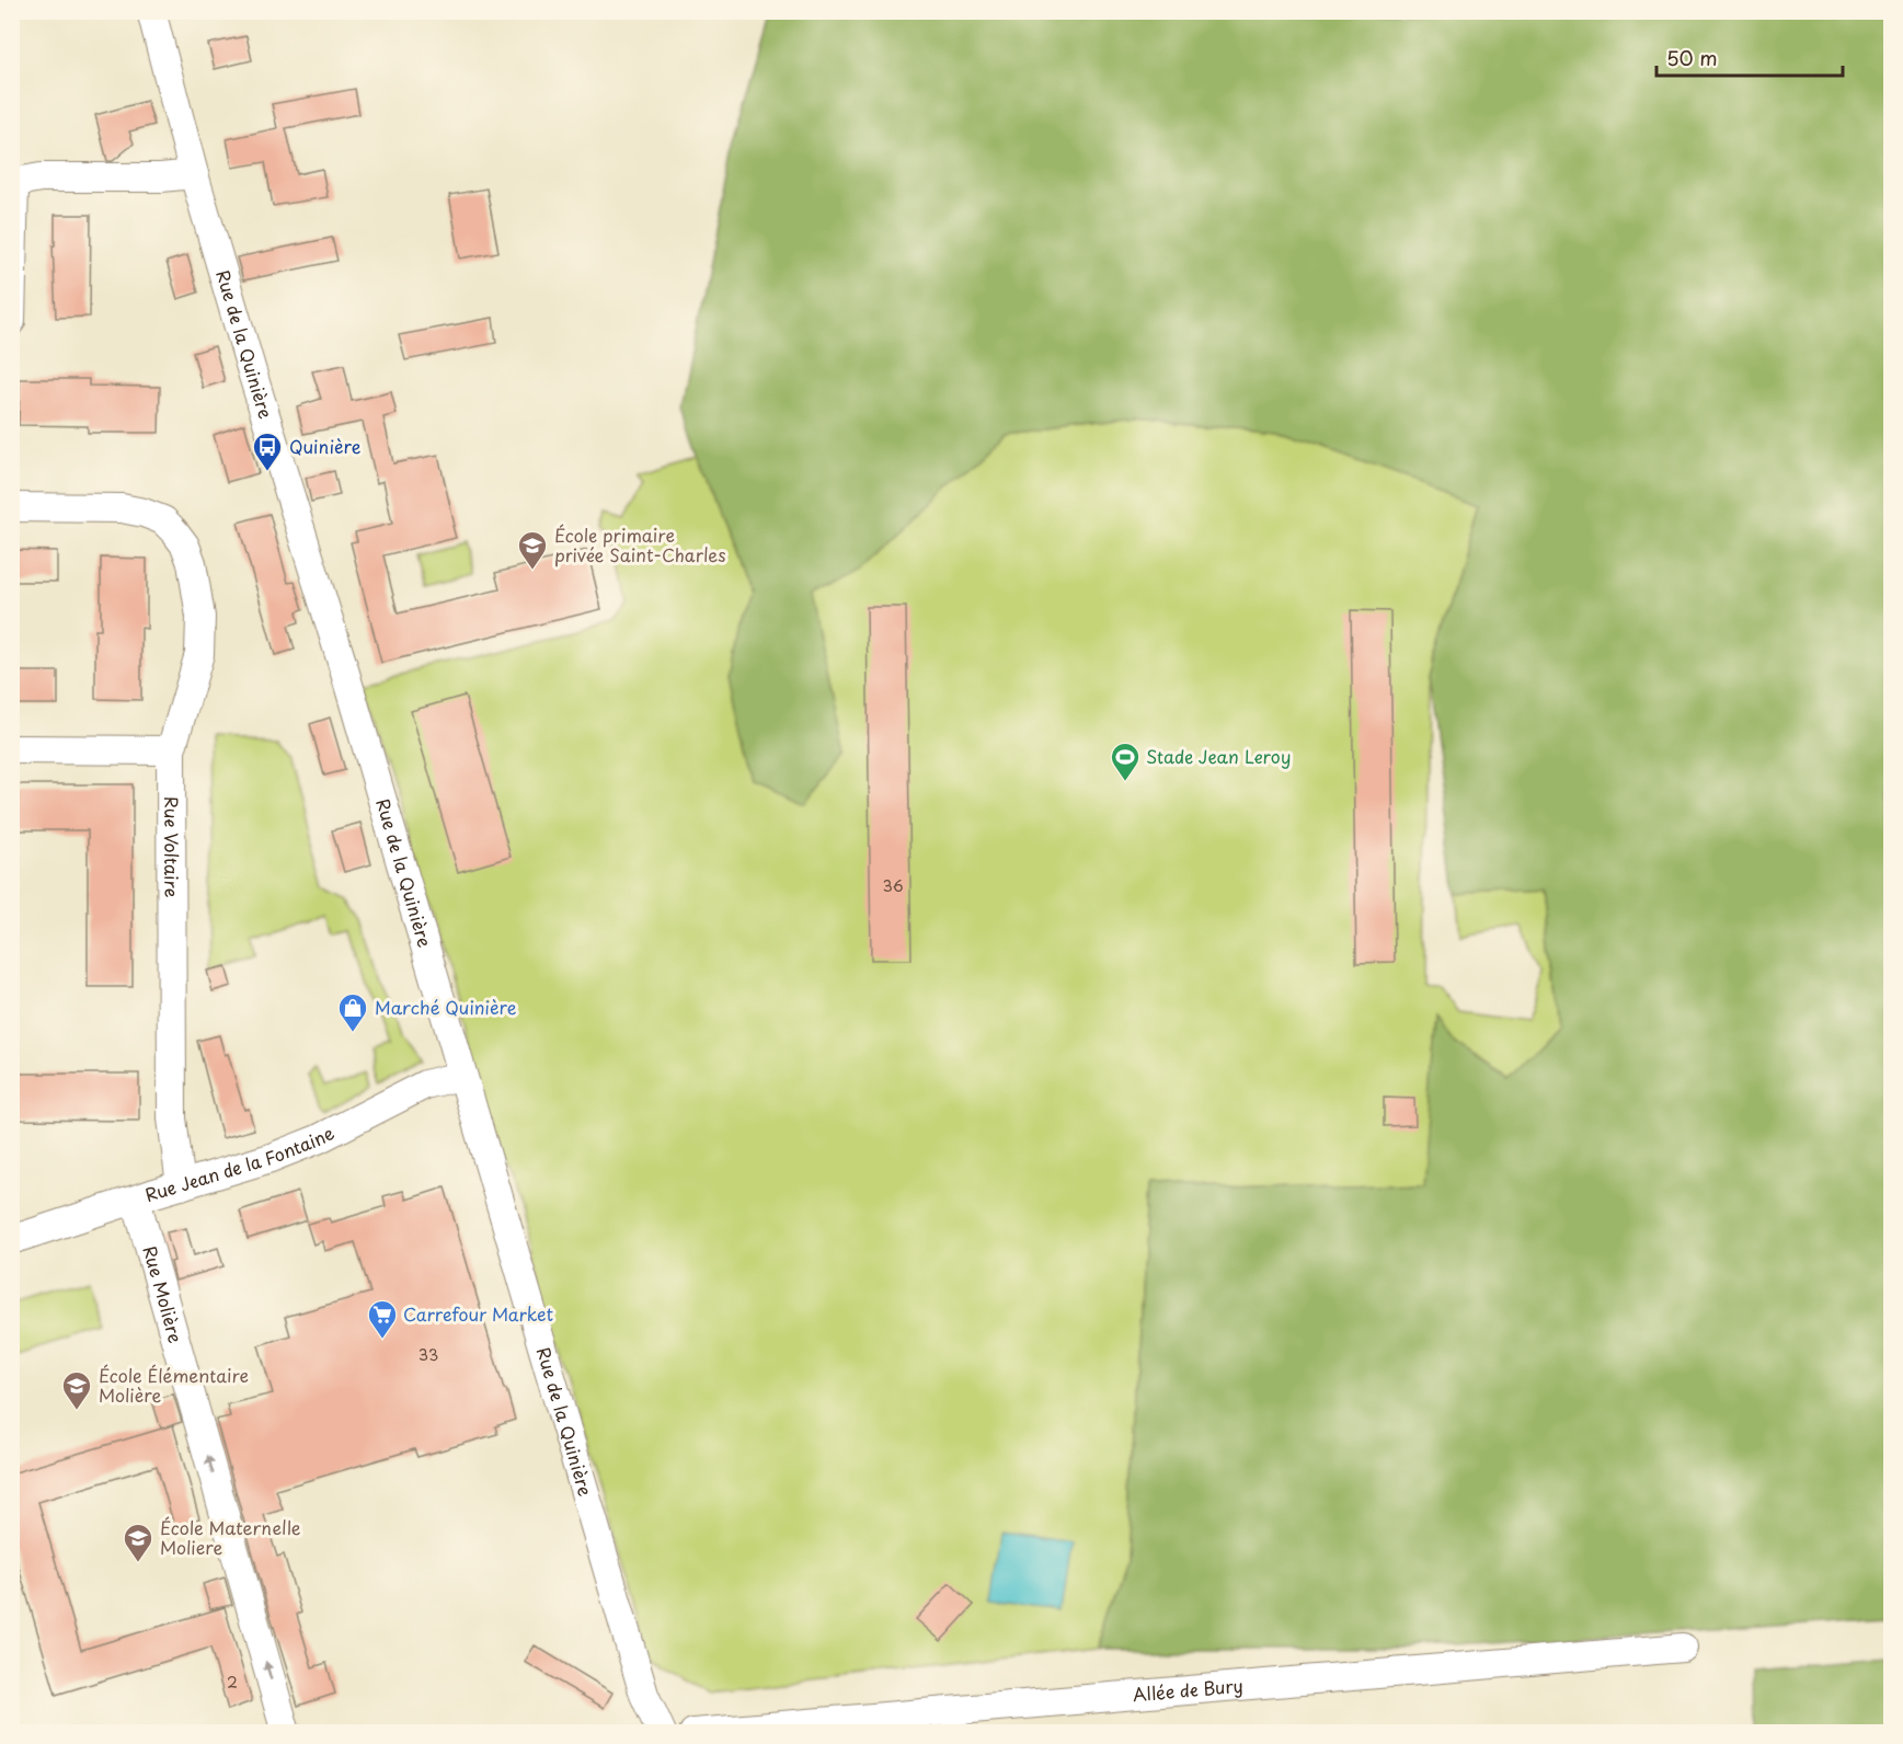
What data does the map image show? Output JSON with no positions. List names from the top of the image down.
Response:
{
  "streets": {
    "street": [
      "Rue de la Quinière",
      "Rue Voltaire",
      "Rue Jean de la Fontaine",
      "Rue Molière",
      "Allée de Bury"
    ]
  },
  "crossings": [
    ["Rue de la Quinière", "Rue Jean de la Fontaine"],
    ["Rue Voltaire", "Rue Jean de la Fontaine"],
    ["Rue Jean de la Fontaine", "Rue Molière"]
  ],
  "one_way": ["Rue Molière"],
  "places": {
    "bus stop": ["Quinière"],
    "school or university": ["École primaire privée Saint-Charles", "École Élémentaire Molière", "École Maternelle Moliere"],
    "sports": ["Stade Jean Leroy"],
    "shop": ["Marché Quinière"],
    "supermarket": ["Carrefour Market"]
  },
  "house_numbers": ["36", "33", "2"],
  "scale_bar": "50 m"
}
